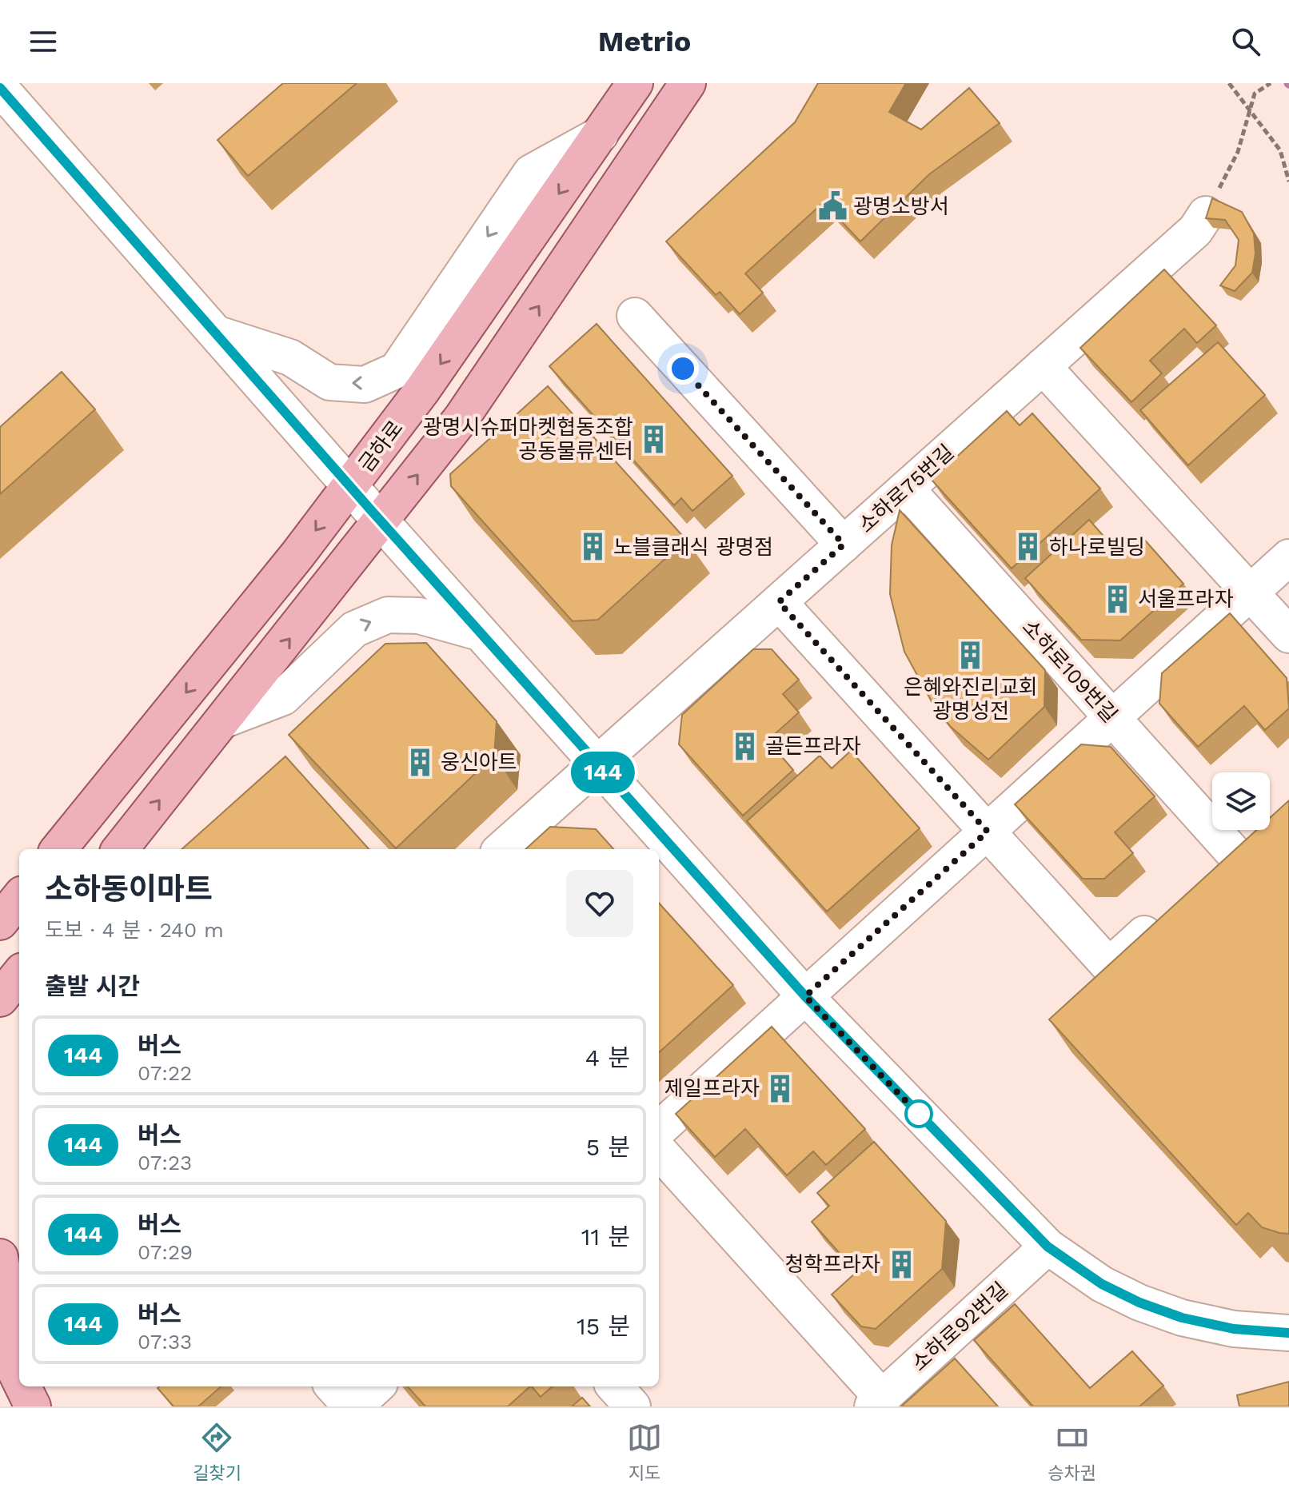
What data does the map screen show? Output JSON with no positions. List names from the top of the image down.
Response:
{
  "streets": {
    "main road": ["금하로"],
    "street": ["소하로75번길", "소하로109번길", "소하로92번길"]
  },
  "crossings": [
    ["소하로75번길", "소하로109번길"]
  ],
  "places": {
    "public building": ["광명소방서"],
    "building": [
      "광명시슈퍼마켓협동조합 공동물류센터",
      "노블클래식 광명점",
      "하나로빌딩",
      "서울프라자",
      "은혜와진리교회 광명성전",
      "골든프라자",
      "웅신아트",
      "제일프라자",
      "청학프라자"
    ]
  },
  "lines": ["bus line 144"],
  "page": {
    "header": "Metrio",
    "on_map": "144",
    "heading": [
      ["소하동이마트", "도보 · 4 분 · 240 m"],
      "출발 시간"
    ],
    "list": [
      {
        "mark": "144",
        "name": "버스",
        "note": "07:22",
        "value": "4 분"
      },
      {
        "mark": "144",
        "name": "버스",
        "note": "07:23",
        "value": "5 분"
      },
      {
        "mark": "144",
        "name": "버스",
        "note": "07:29",
        "value": "11 분"
      },
      {
        "mark": "144",
        "name": "버스",
        "note": "07:33",
        "value": "15 분"
      }
    ],
    "tabs": ["길찾기", "지도", "승차권"]
  }
}
